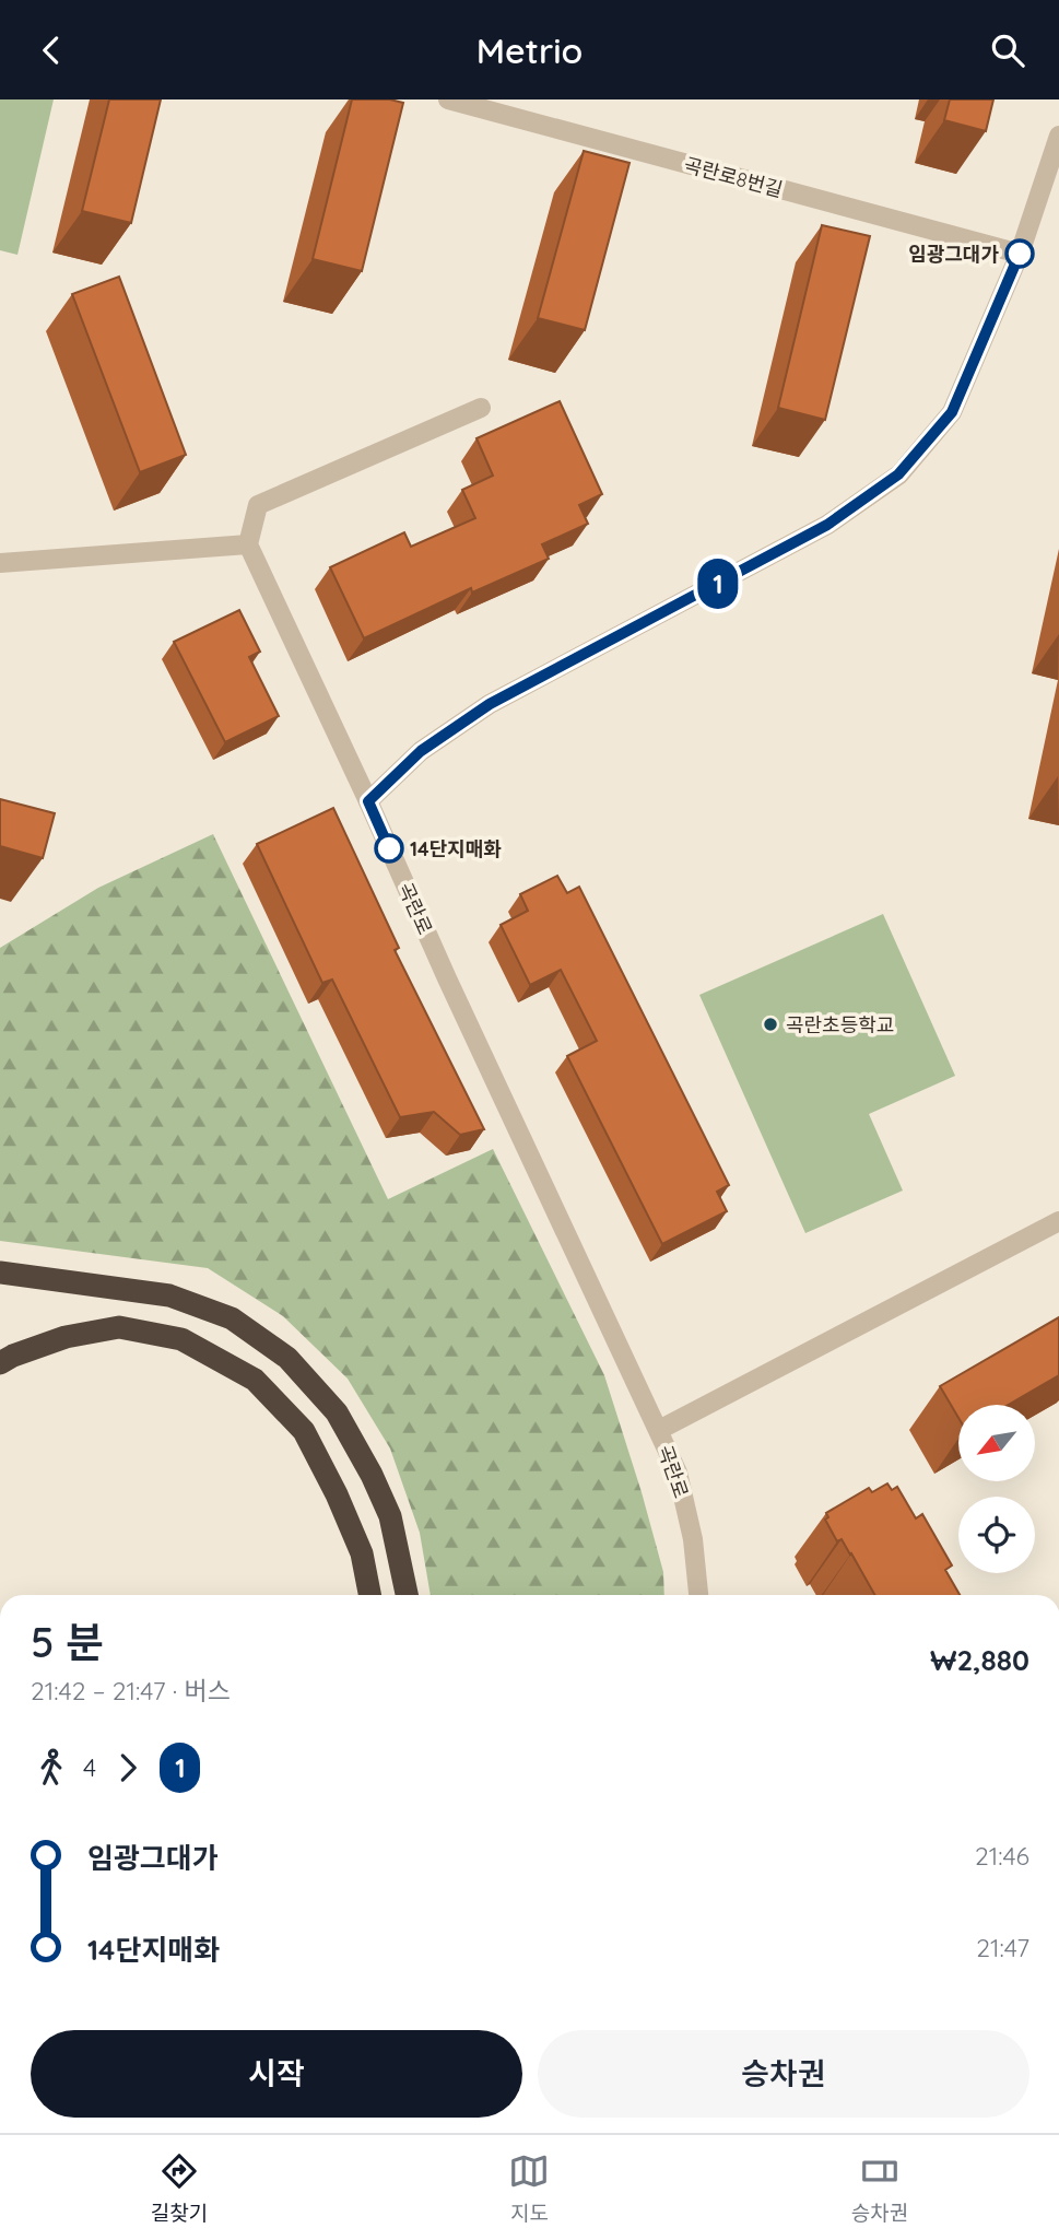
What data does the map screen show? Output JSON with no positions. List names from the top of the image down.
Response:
{
  "streets": {
    "street": ["곡란로8번길", "곡란로"]
  },
  "places": ["임광그대가", "14단지매화", "곡란초등학교"],
  "lines": ["bus line 1"],
  "north": "bottom left",
  "page": {
    "header": "Metrio",
    "on_map": "1",
    "heading": ["5 분", "21:42 – 21:47 · 버스", "₩2,880"],
    "legs": ["4", "1"],
    "list": [
      {
        "name": "임광그대가",
        "value": "21:46"
      },
      {
        "name": "14단지매화",
        "value": "21:47"
      }
    ],
    "buttons": ["시작", "승차권"],
    "tabs": ["길찾기", "지도", "승차권"]
  }
}
